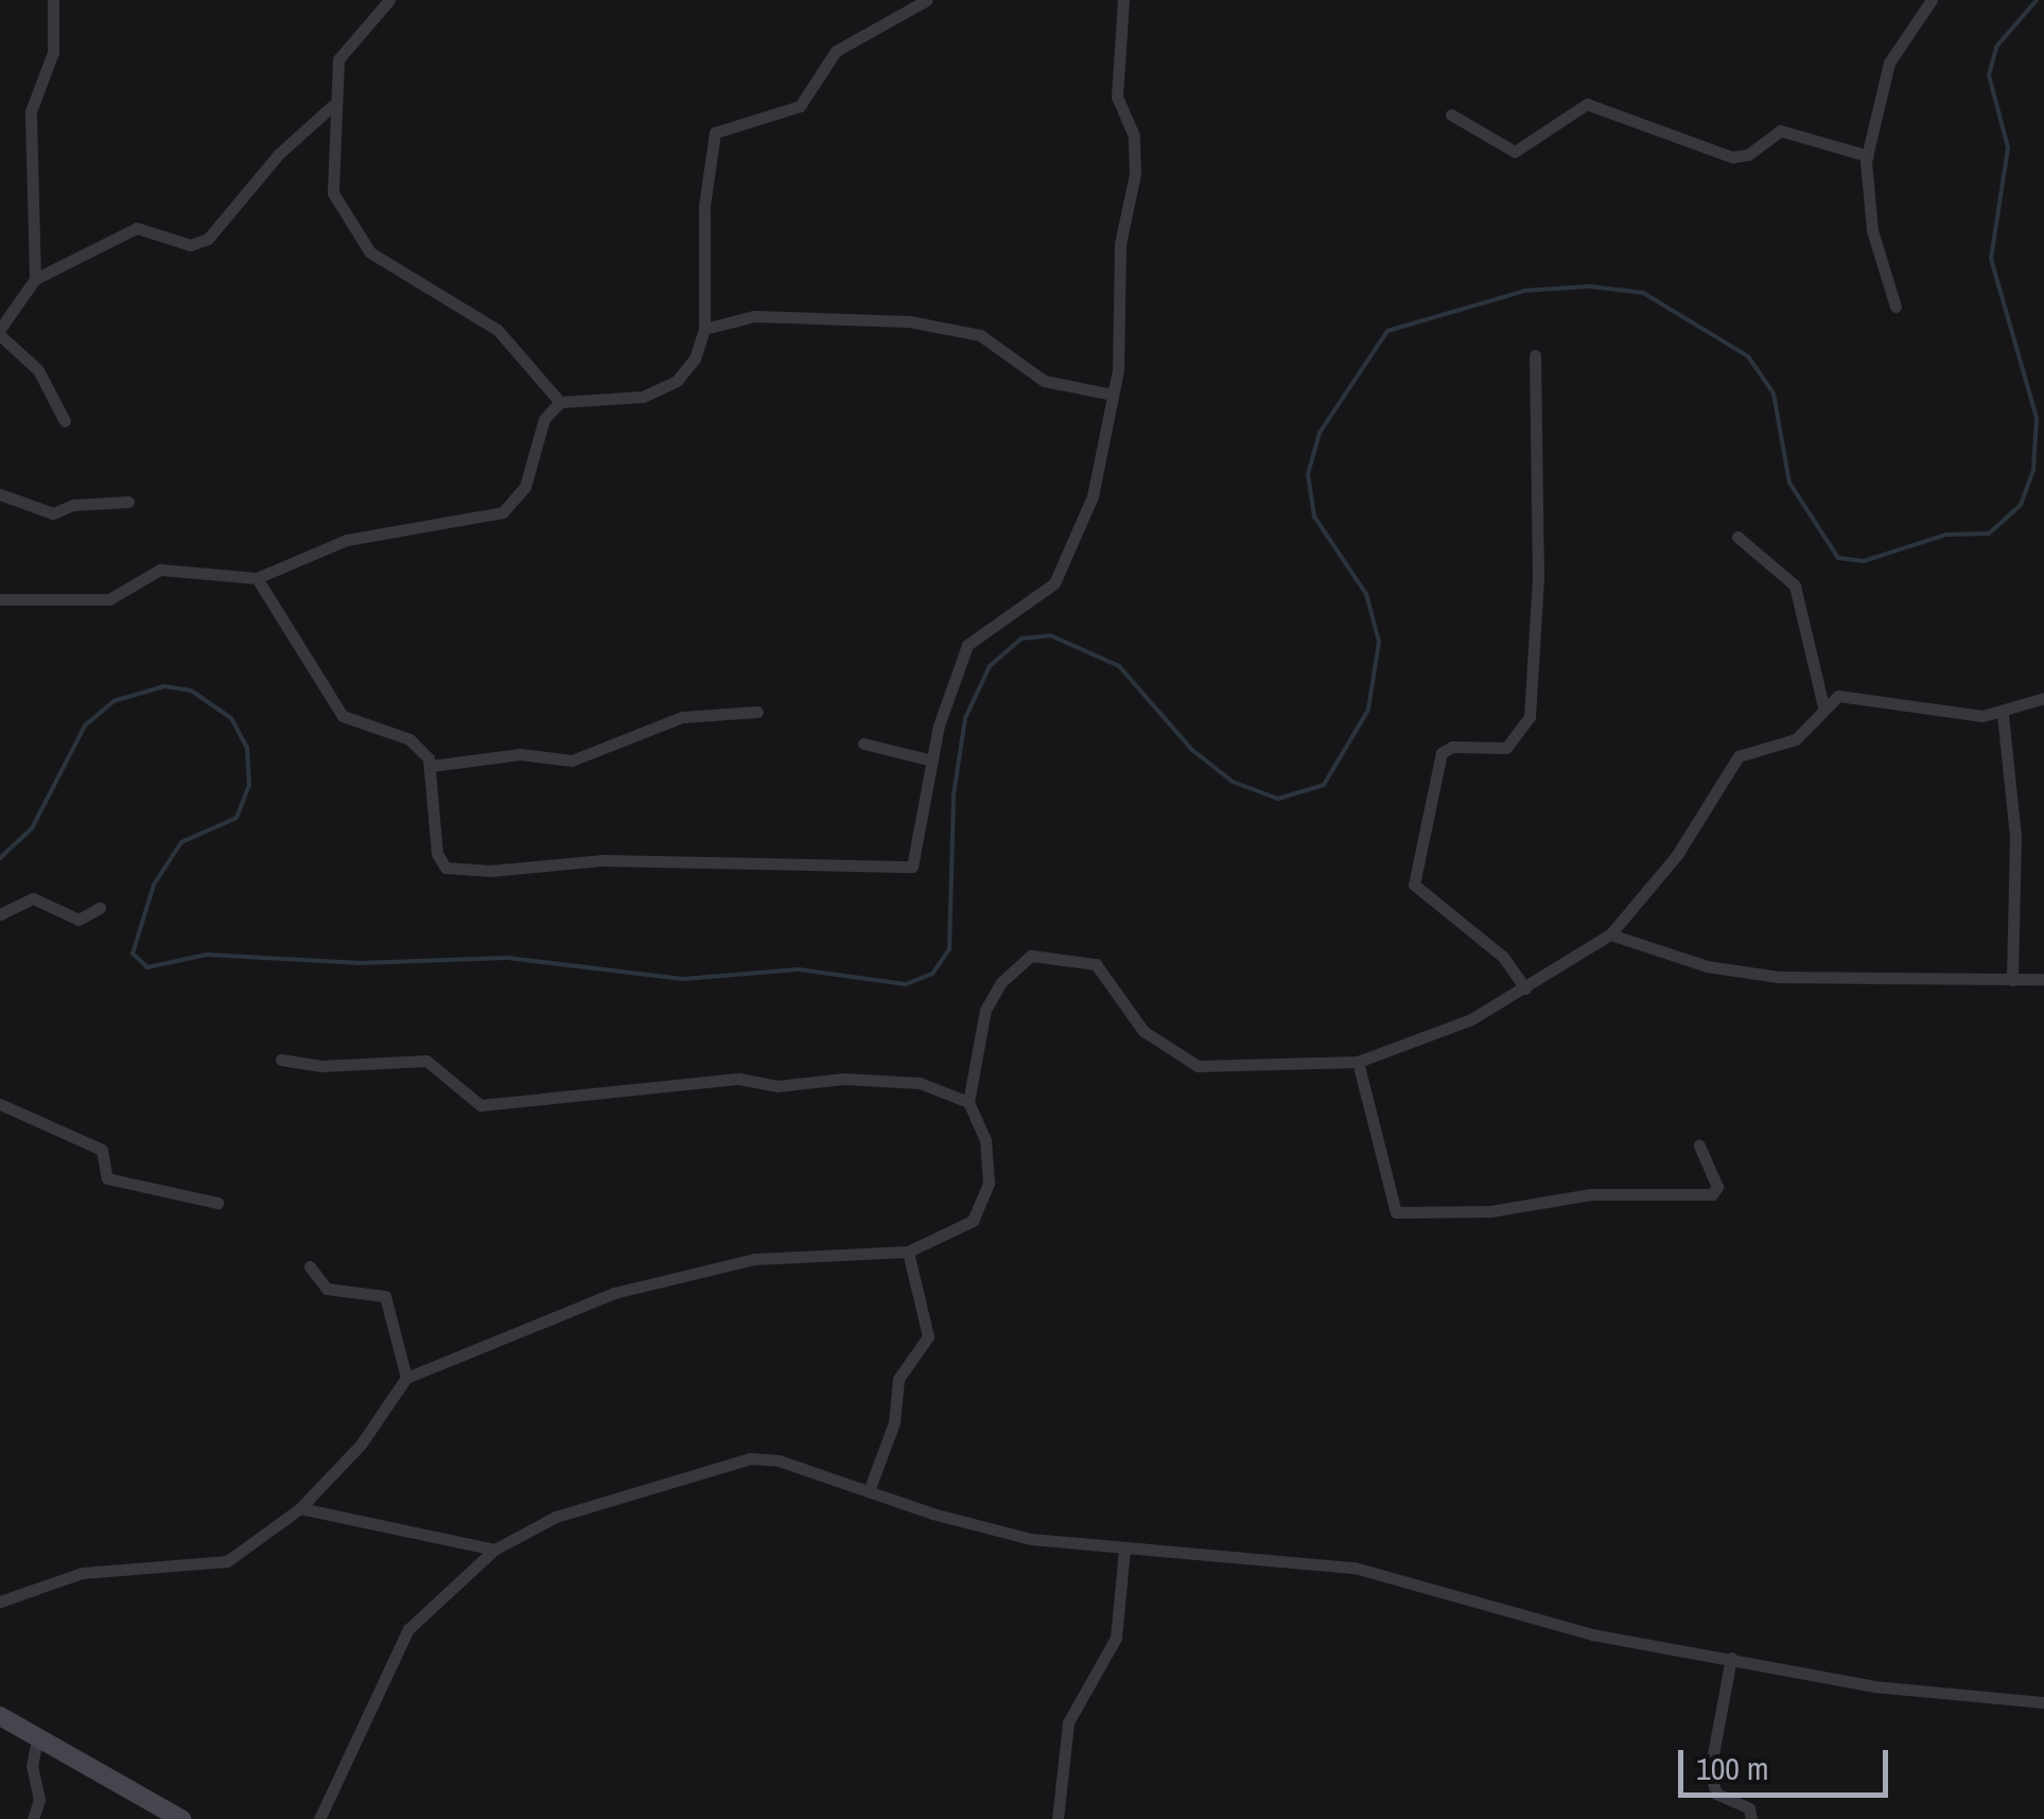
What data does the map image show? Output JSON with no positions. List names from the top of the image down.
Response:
{
  "scale_bar": "100 m"
}
